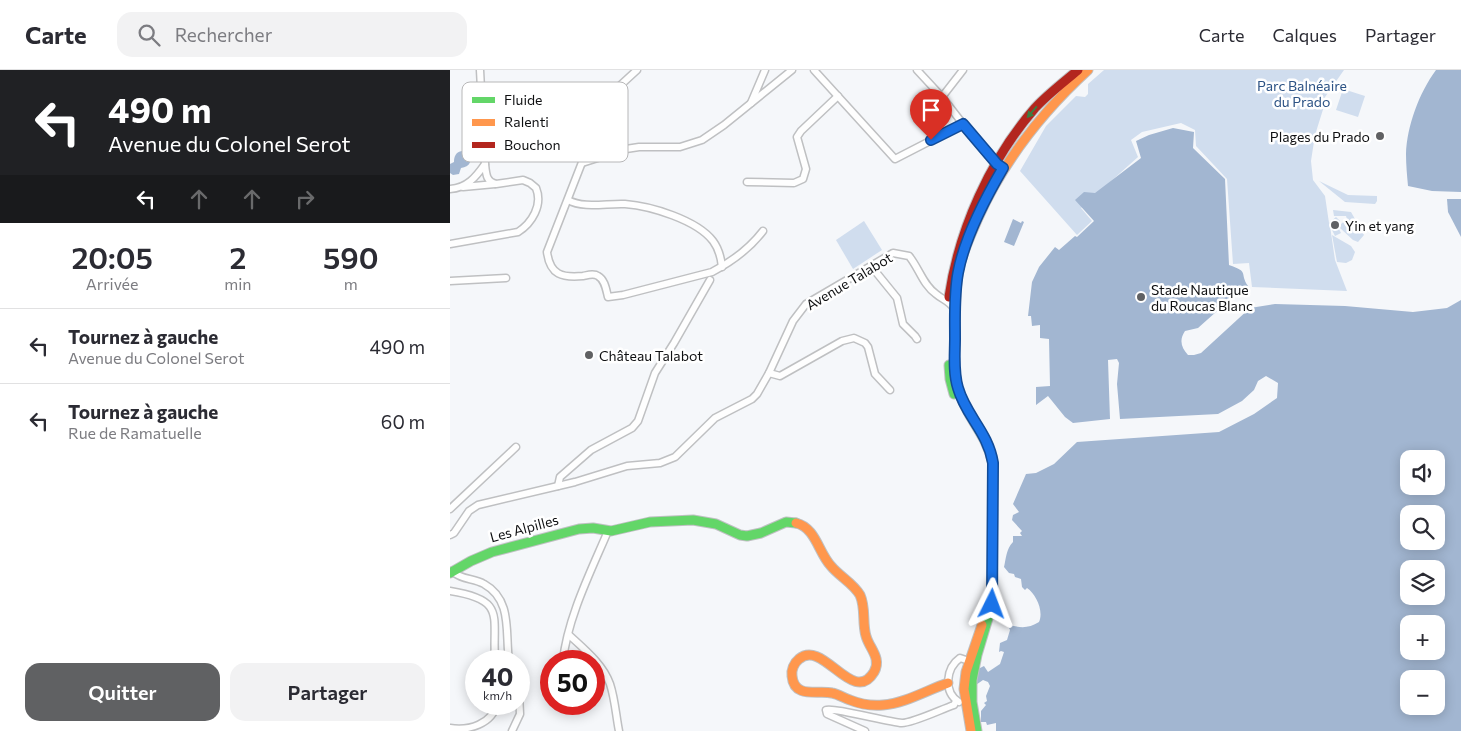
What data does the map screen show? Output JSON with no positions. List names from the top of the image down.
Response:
{
  "streets": {
    "main road": ["Les Alpilles"],
    "street": ["Avenue Talabot"]
  },
  "parks": ["Parc Balnéaire du Prado"],
  "places": [
    "Plages du Prado",
    "Yin et yang",
    "Stade Nautique du Roucas Blanc",
    "Château Talabot"
  ],
  "legend": ["Fluide", "Ralenti", "Bouchon"],
  "page": {
    "header": "Carte",
    "search": "Rechercher",
    "nav": ["Carte", "Calques", "Partager"],
    "turn": ["490 m", "Avenue du Colonel Serot"],
    "eta": [
      "20:05",
      "Arrivée",
      "2",
      "min",
      "590",
      "m"
    ],
    "list": [
      {
        "name": "Tournez à gauche",
        "note": "Avenue du Colonel Serot",
        "value": "490 m"
      },
      {
        "name": "Tournez à gauche",
        "note": "Rue de Ramatuelle",
        "value": "60 m"
      }
    ],
    "map_buttons": ["+", "−"],
    "speed": "40 km/h",
    "limit": "50",
    "buttons": ["Quitter", "Partager"]
  }
}
